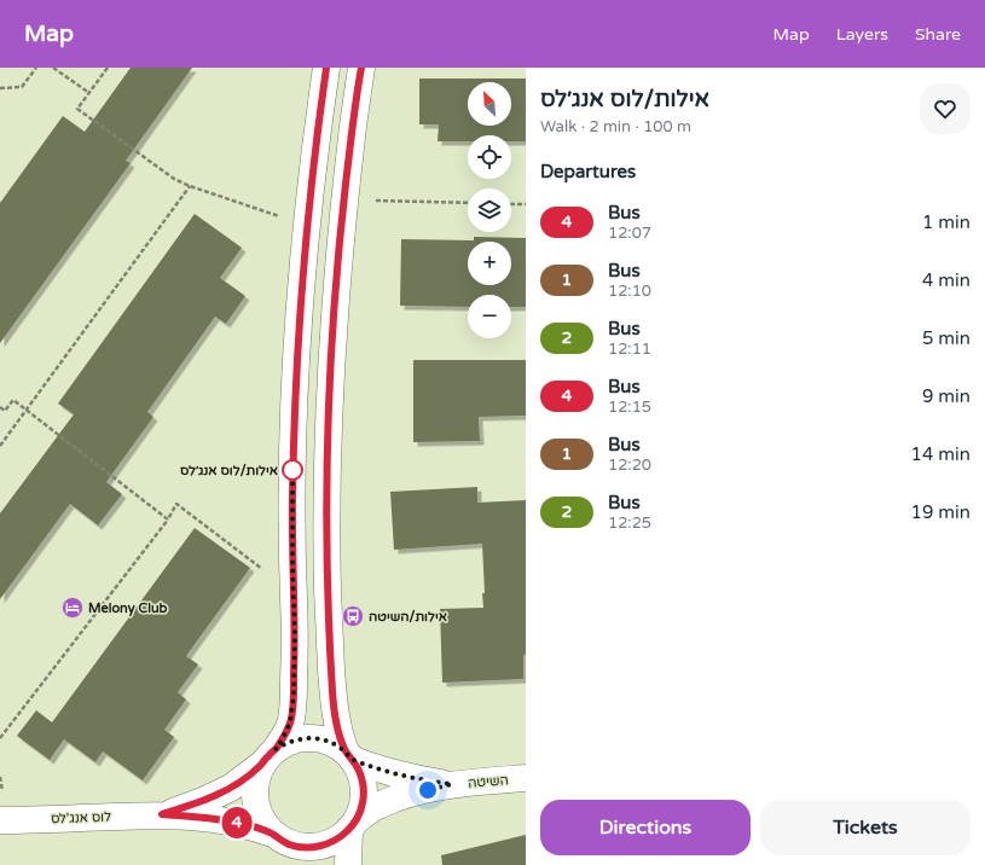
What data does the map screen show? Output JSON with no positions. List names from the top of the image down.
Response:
{
  "streets": {
    "street": ["השיטה", "לוס אנג'לס"]
  },
  "crossings": [
    ["השיטה", "לוס אנג'לס"]
  ],
  "places": {
    "other": ["אילות/לוס אנג׳לס"],
    "hotel": ["Melony Club"],
    "bus stop": ["אילות/השיטה"]
  },
  "lines": ["bus line 4"],
  "north": "top left",
  "page": {
    "header": "Map",
    "nav": ["Map", "Layers", "Share"],
    "on_map": "4",
    "heading": [
      ["אילות/לוס אנג׳לס", "Walk · 2 min · 100 m"],
      "Departures"
    ],
    "map_buttons": ["+", "−"],
    "list": [
      {
        "mark": "4",
        "name": "Bus",
        "note": "12:07",
        "value": "1 min"
      },
      {
        "mark": "1",
        "name": "Bus",
        "note": "12:10",
        "value": "4 min"
      },
      {
        "mark": "2",
        "name": "Bus",
        "note": "12:11",
        "value": "5 min"
      },
      {
        "mark": "4",
        "name": "Bus",
        "note": "12:15",
        "value": "9 min"
      },
      {
        "mark": "1",
        "name": "Bus",
        "note": "12:20",
        "value": "14 min"
      },
      {
        "mark": "2",
        "name": "Bus",
        "note": "12:25",
        "value": "19 min"
      }
    ],
    "buttons": ["Directions", "Tickets"]
  }
}
